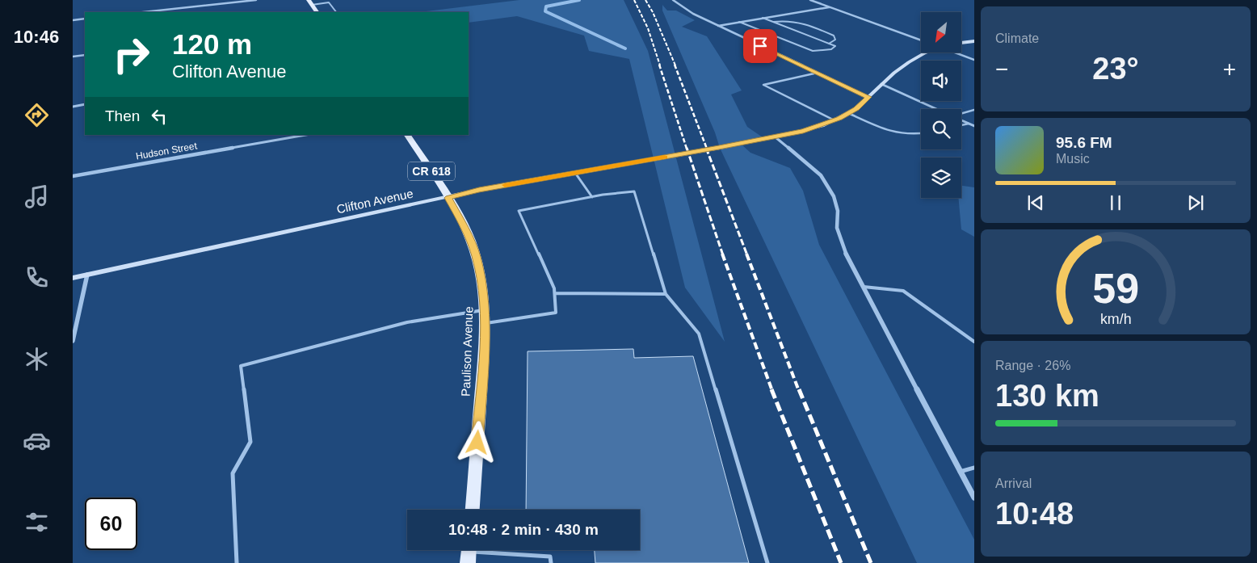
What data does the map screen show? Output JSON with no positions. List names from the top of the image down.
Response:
{
  "streets": {
    "main road": ["CR 618", "Clifton Avenue", "Paulison Avenue"],
    "street": ["Hudson Street"]
  },
  "crossings": [
    ["Clifton Avenue", "Paulison Avenue"]
  ],
  "north": "bottom left",
  "page": {
    "tabs": "10:46",
    "tile": [
      "Climate",
      ["Range · 26%", "130 km"],
      ["Arrival", "10:48"]
    ],
    "turn": ["120 m", "Clifton Avenue"],
    "heat": ["−", "23°", "+"],
    "then": "Then",
    "song": ["95.6 FM", "Music"],
    "limit": "60",
    "trip": "10:48 · 2 min · 430 m",
    "gauge": ["59", "km/h"]
  }
}
